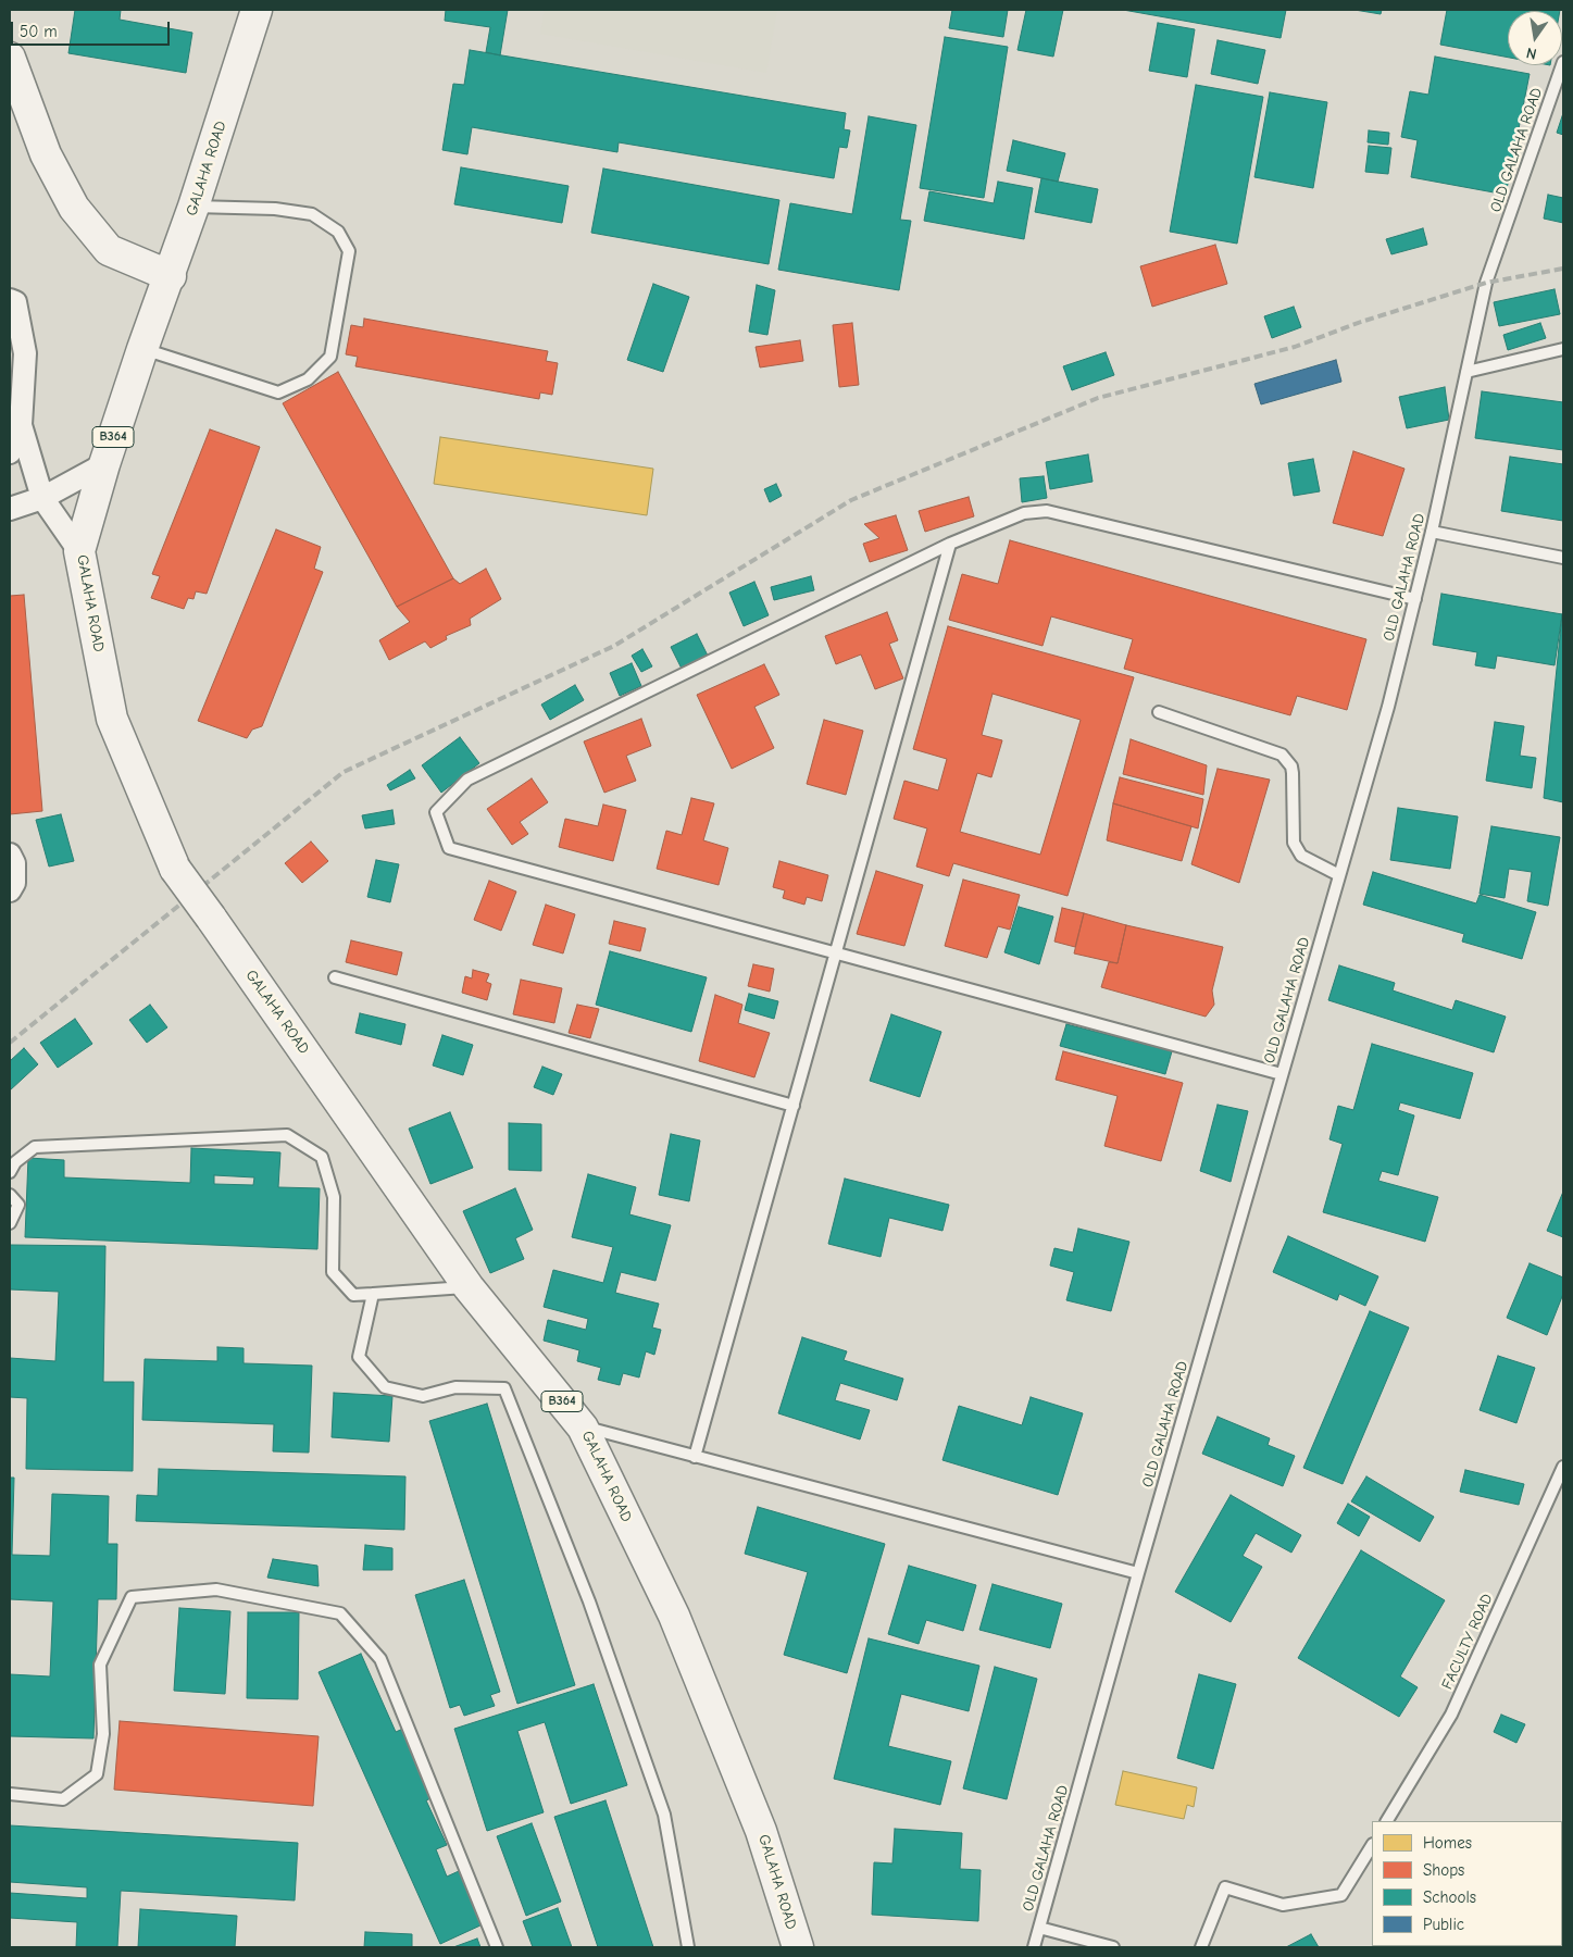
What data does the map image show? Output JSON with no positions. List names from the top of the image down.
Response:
{
  "streets": {
    "main road": ["GALAHA ROAD", "B364"],
    "lane": ["OLD GALAHA ROAD", "FACULTY ROAD"]
  },
  "legend": [
    "Homes",
    "Shops",
    "Schools",
    "Public"
  ],
  "scale_bar": "50 m",
  "north": "bottom"
}
